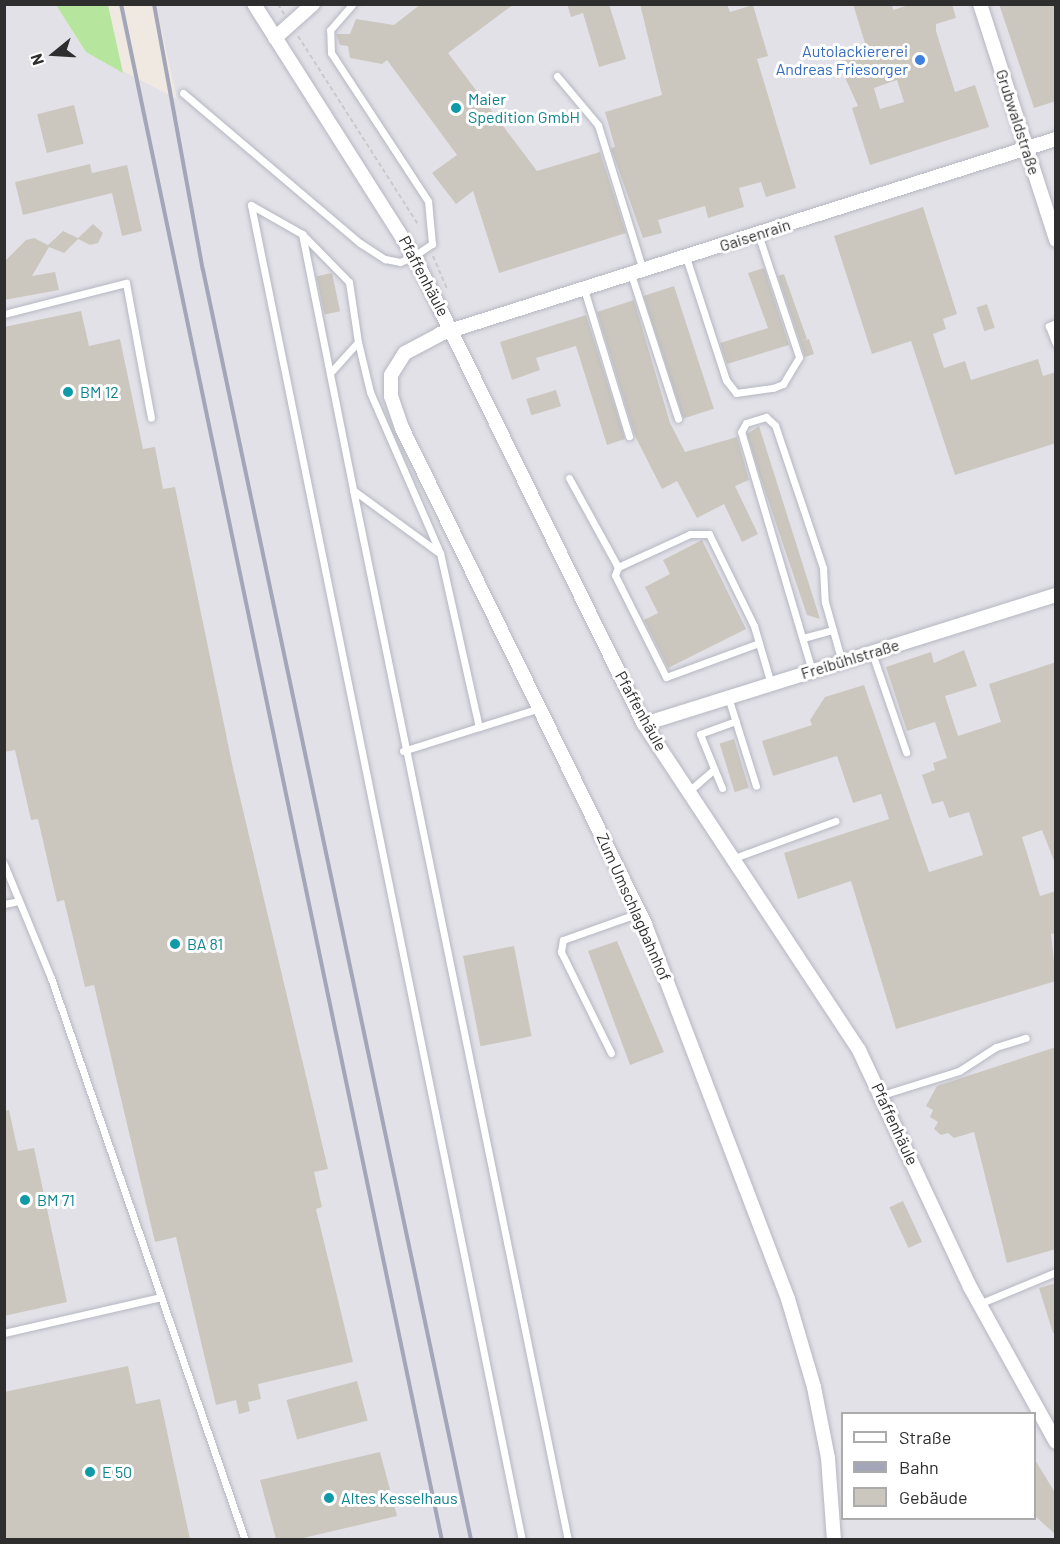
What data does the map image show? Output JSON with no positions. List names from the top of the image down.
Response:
{
  "streets": {
    "street": [
      "Grubwaldstraße",
      "Gaisenrain",
      "Pfaffenhäule",
      "Freibühlstraße",
      "Zum Umschlagbahnhof"
    ]
  },
  "crossings": [
    ["Grubwaldstraße", "Gaisenrain"],
    ["Gaisenrain", "Pfaffenhäule"],
    ["Gaisenrain", "Zum Umschlagbahnhof"],
    ["Pfaffenhäule", "Freibühlstraße"],
    ["Pfaffenhäule", "Zum Umschlagbahnhof"]
  ],
  "places": [
    "Autolackiererei Andreas Friesorger",
    "Maier Spedition GmbH",
    "BM 12",
    "BA 81",
    "BM 71",
    "E 50",
    "Altes Kesselhaus"
  ],
  "legend": ["Straße", "Bahn", "Gebäude"],
  "north": "left"
}
